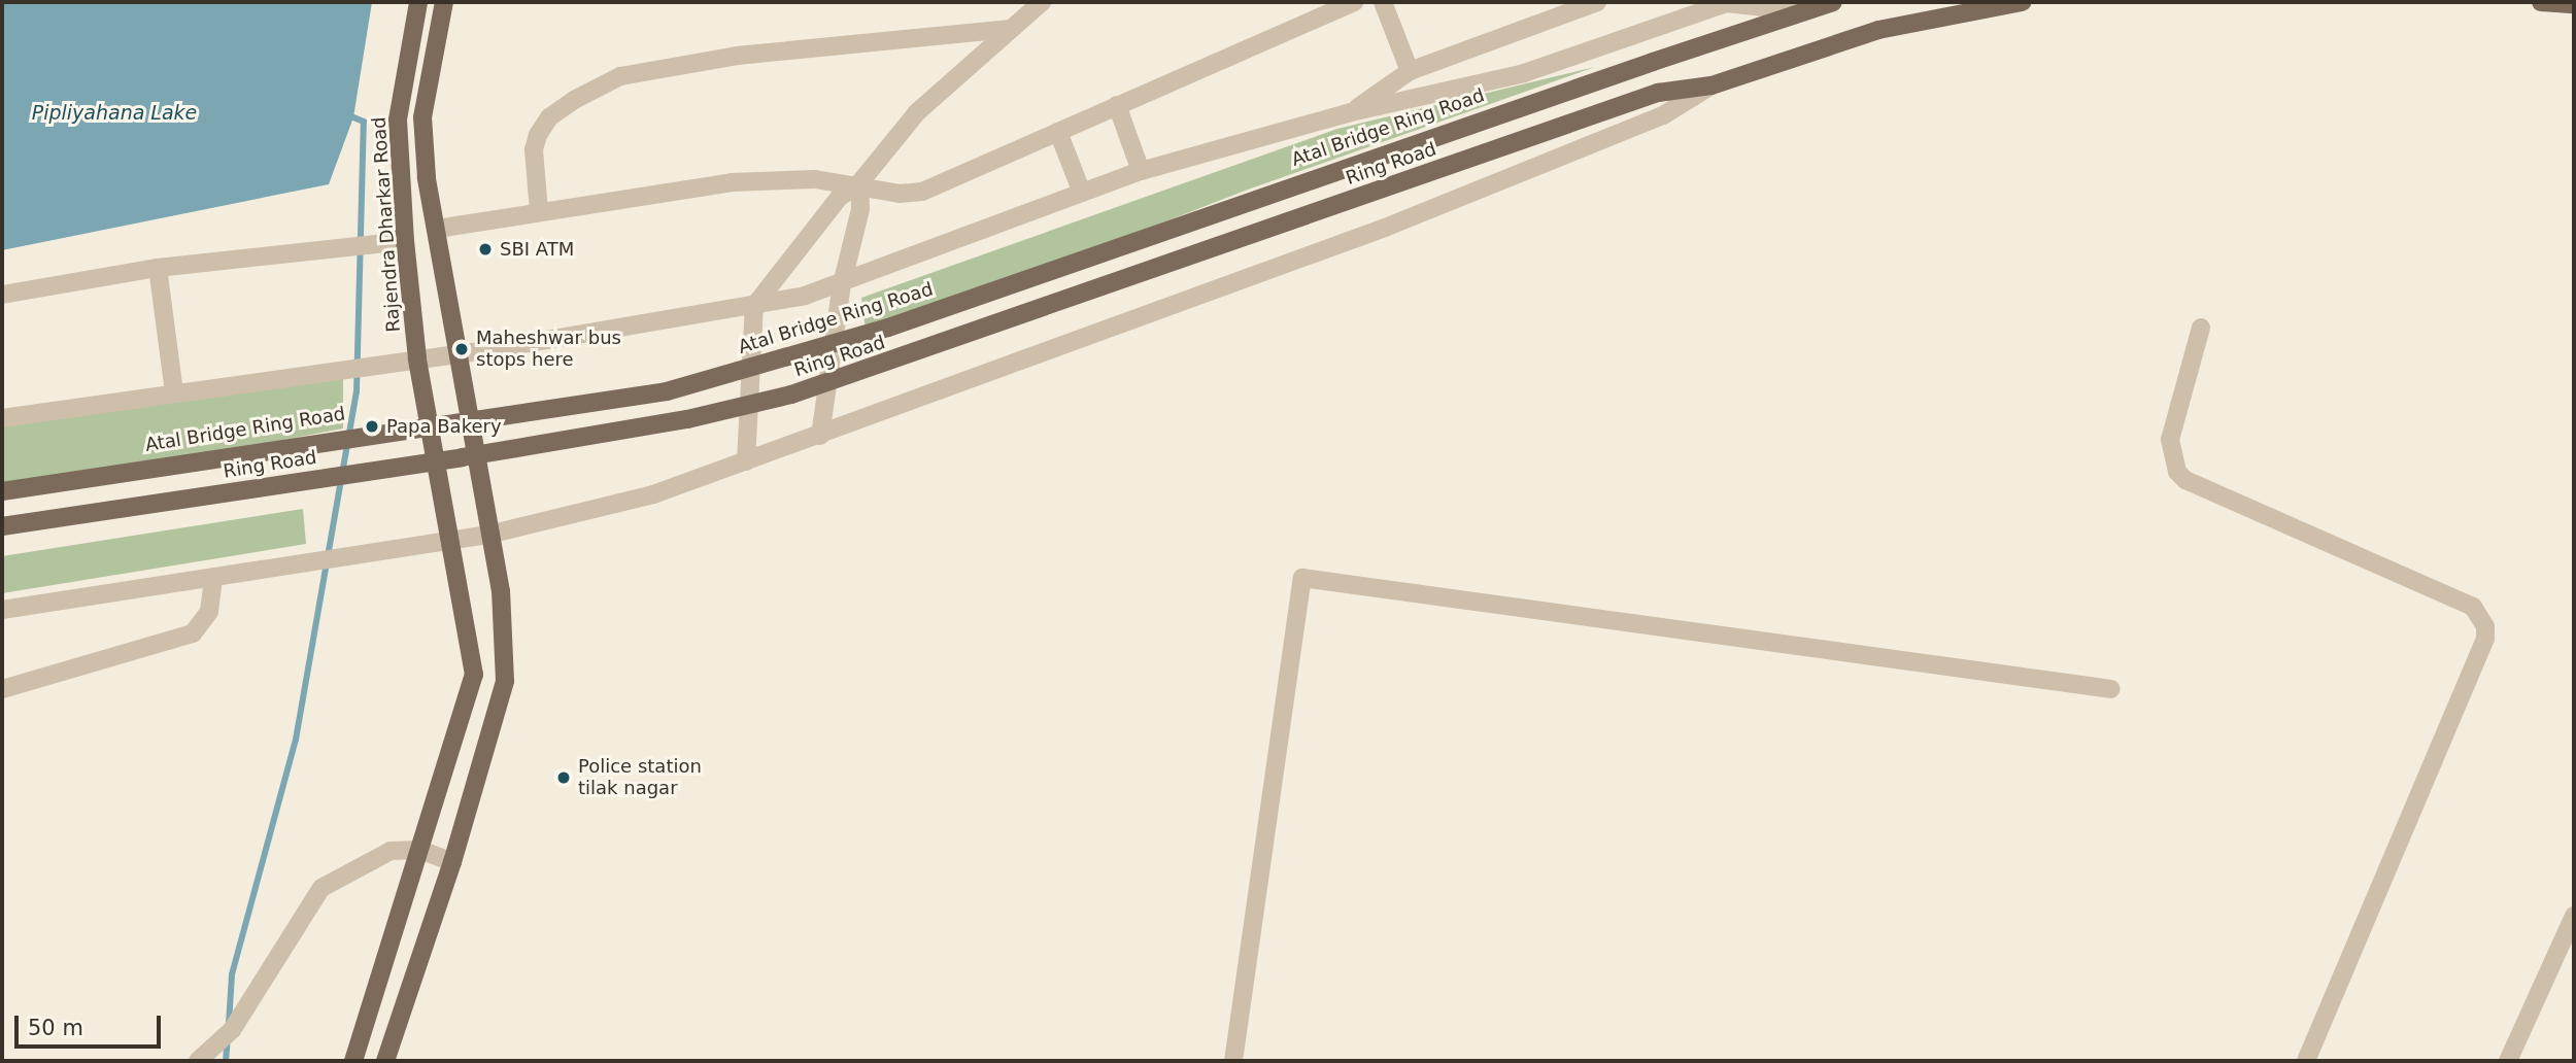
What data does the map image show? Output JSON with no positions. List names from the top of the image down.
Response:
{
  "streets": {
    "main road": ["Atal Bridge Ring Road", "Ring Road", "Rajendra Dharkar Road"]
  },
  "water": ["Pipliyahana Lake"],
  "places": [
    "SBI ATM",
    "Maheshwar bus stops here",
    "Papa Bakery",
    "Police station tilak nagar"
  ],
  "scale_bar": "50 m"
}
